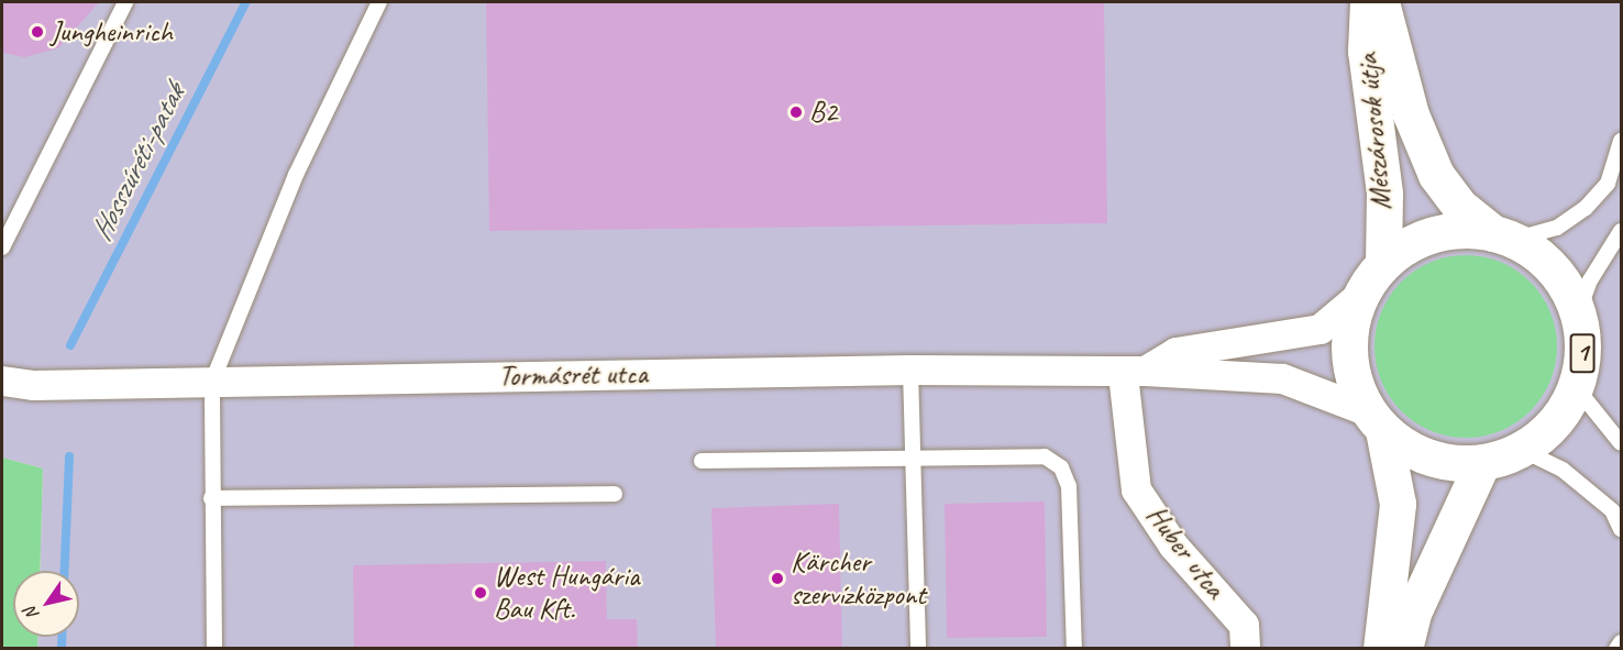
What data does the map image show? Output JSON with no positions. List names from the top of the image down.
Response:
{
  "streets": {
    "main road": ["Mészárosok útja", "1"],
    "street": ["Tormásrét utca", "Huber utca"]
  },
  "crossings": [
    ["Mészárosok útja", "Tormásrét utca"],
    ["Tormásrét utca", "Huber utca"]
  ],
  "water": ["Hosszúréti-patak"],
  "places": [
    "Jungheinrich",
    "B2",
    "Kärcher szervízközpont",
    "West Hungária Bau Kft."
  ],
  "north": "bottom left"
}
